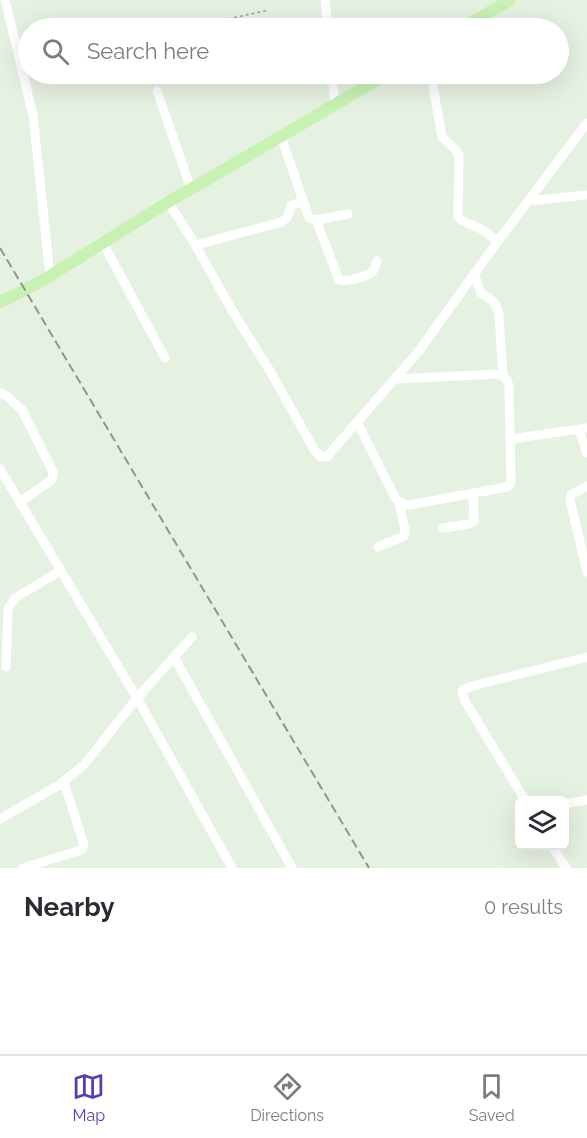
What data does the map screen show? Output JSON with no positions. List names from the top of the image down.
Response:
{
  "page": {
    "search": "Search here",
    "heading": ["Nearby", "0 results"],
    "nav": ["Map", "Directions", "Saved"]
  }
}
